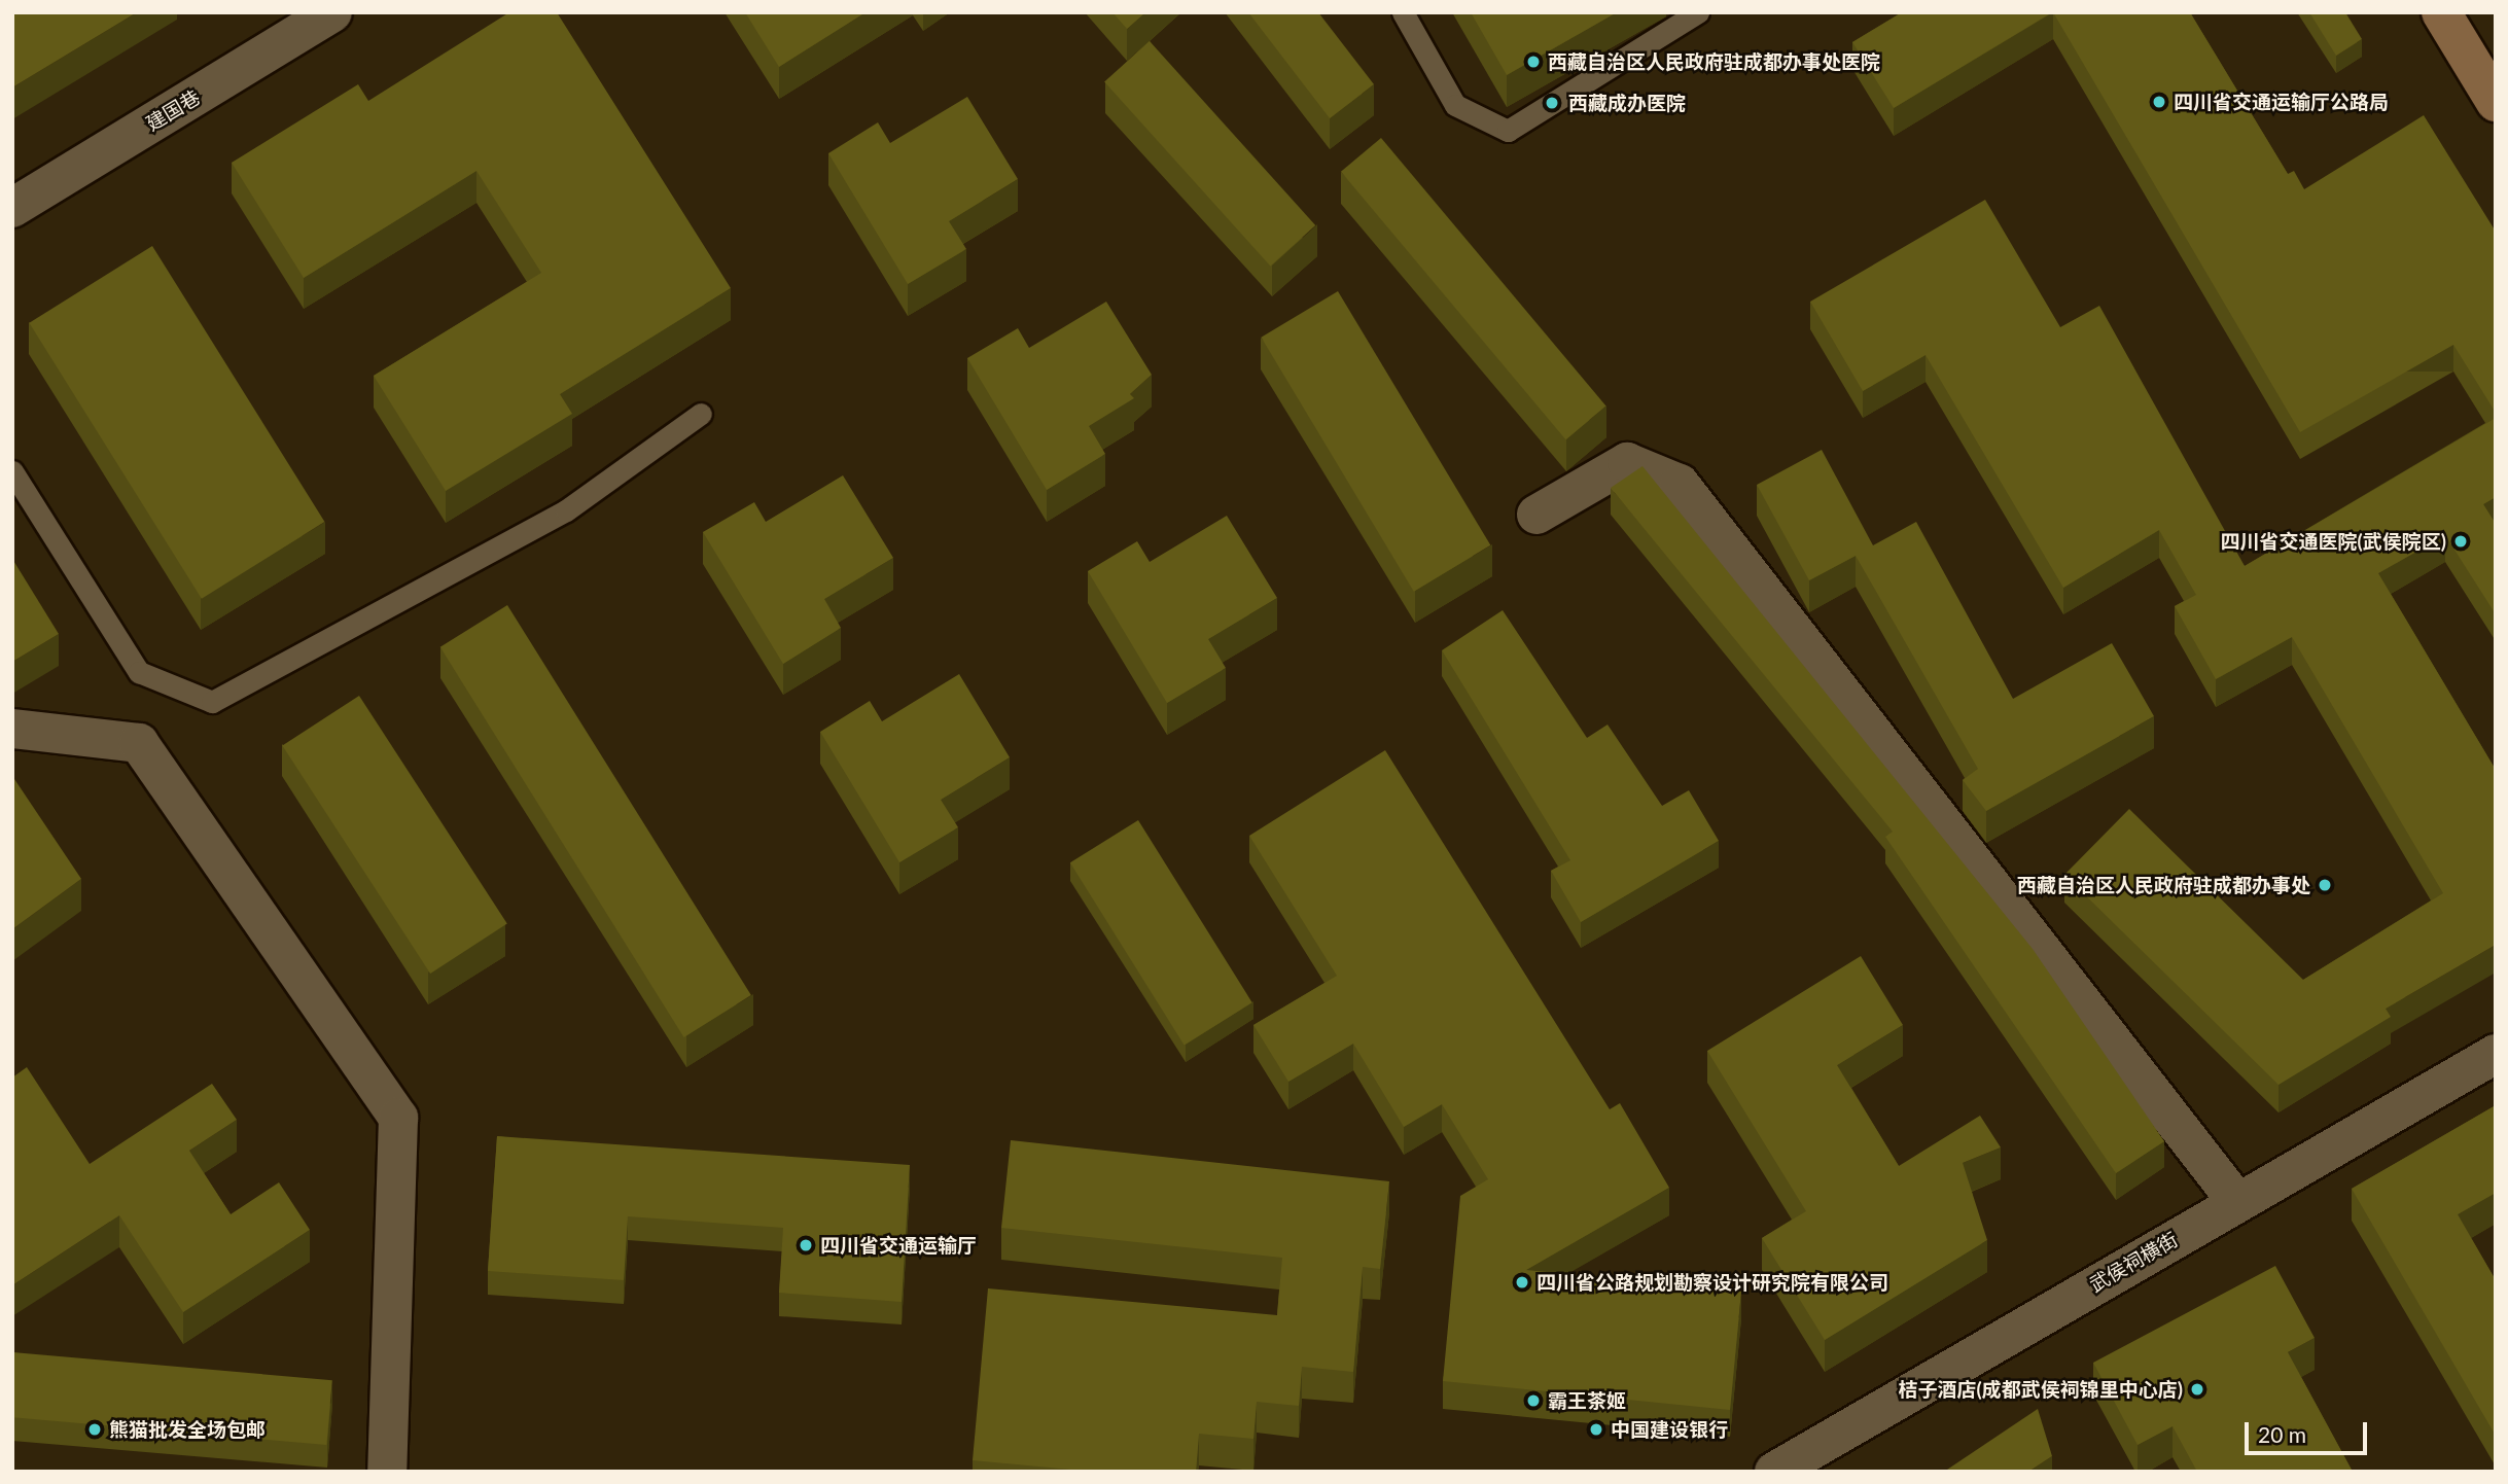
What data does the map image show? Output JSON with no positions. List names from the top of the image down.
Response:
{
  "streets": {
    "street": ["建国巷", "武侯祠横街"]
  },
  "places": [
    "西藏自治区人民政府驻成都办事处医院",
    "四川省交通运输厅公路局",
    "西藏成办医院",
    "四川省交通医院(武侯院区)",
    "西藏自治区人民政府驻成都办事处",
    "四川省交通运输厅",
    "四川省公路规划勘察设计研究院有限公司",
    "桔子酒店(成都武侯祠锦里中心店)",
    "霸王茶姬",
    "熊猫批发全场包邮",
    "中国建设银行"
  ],
  "scale_bar": "20 m"
}
